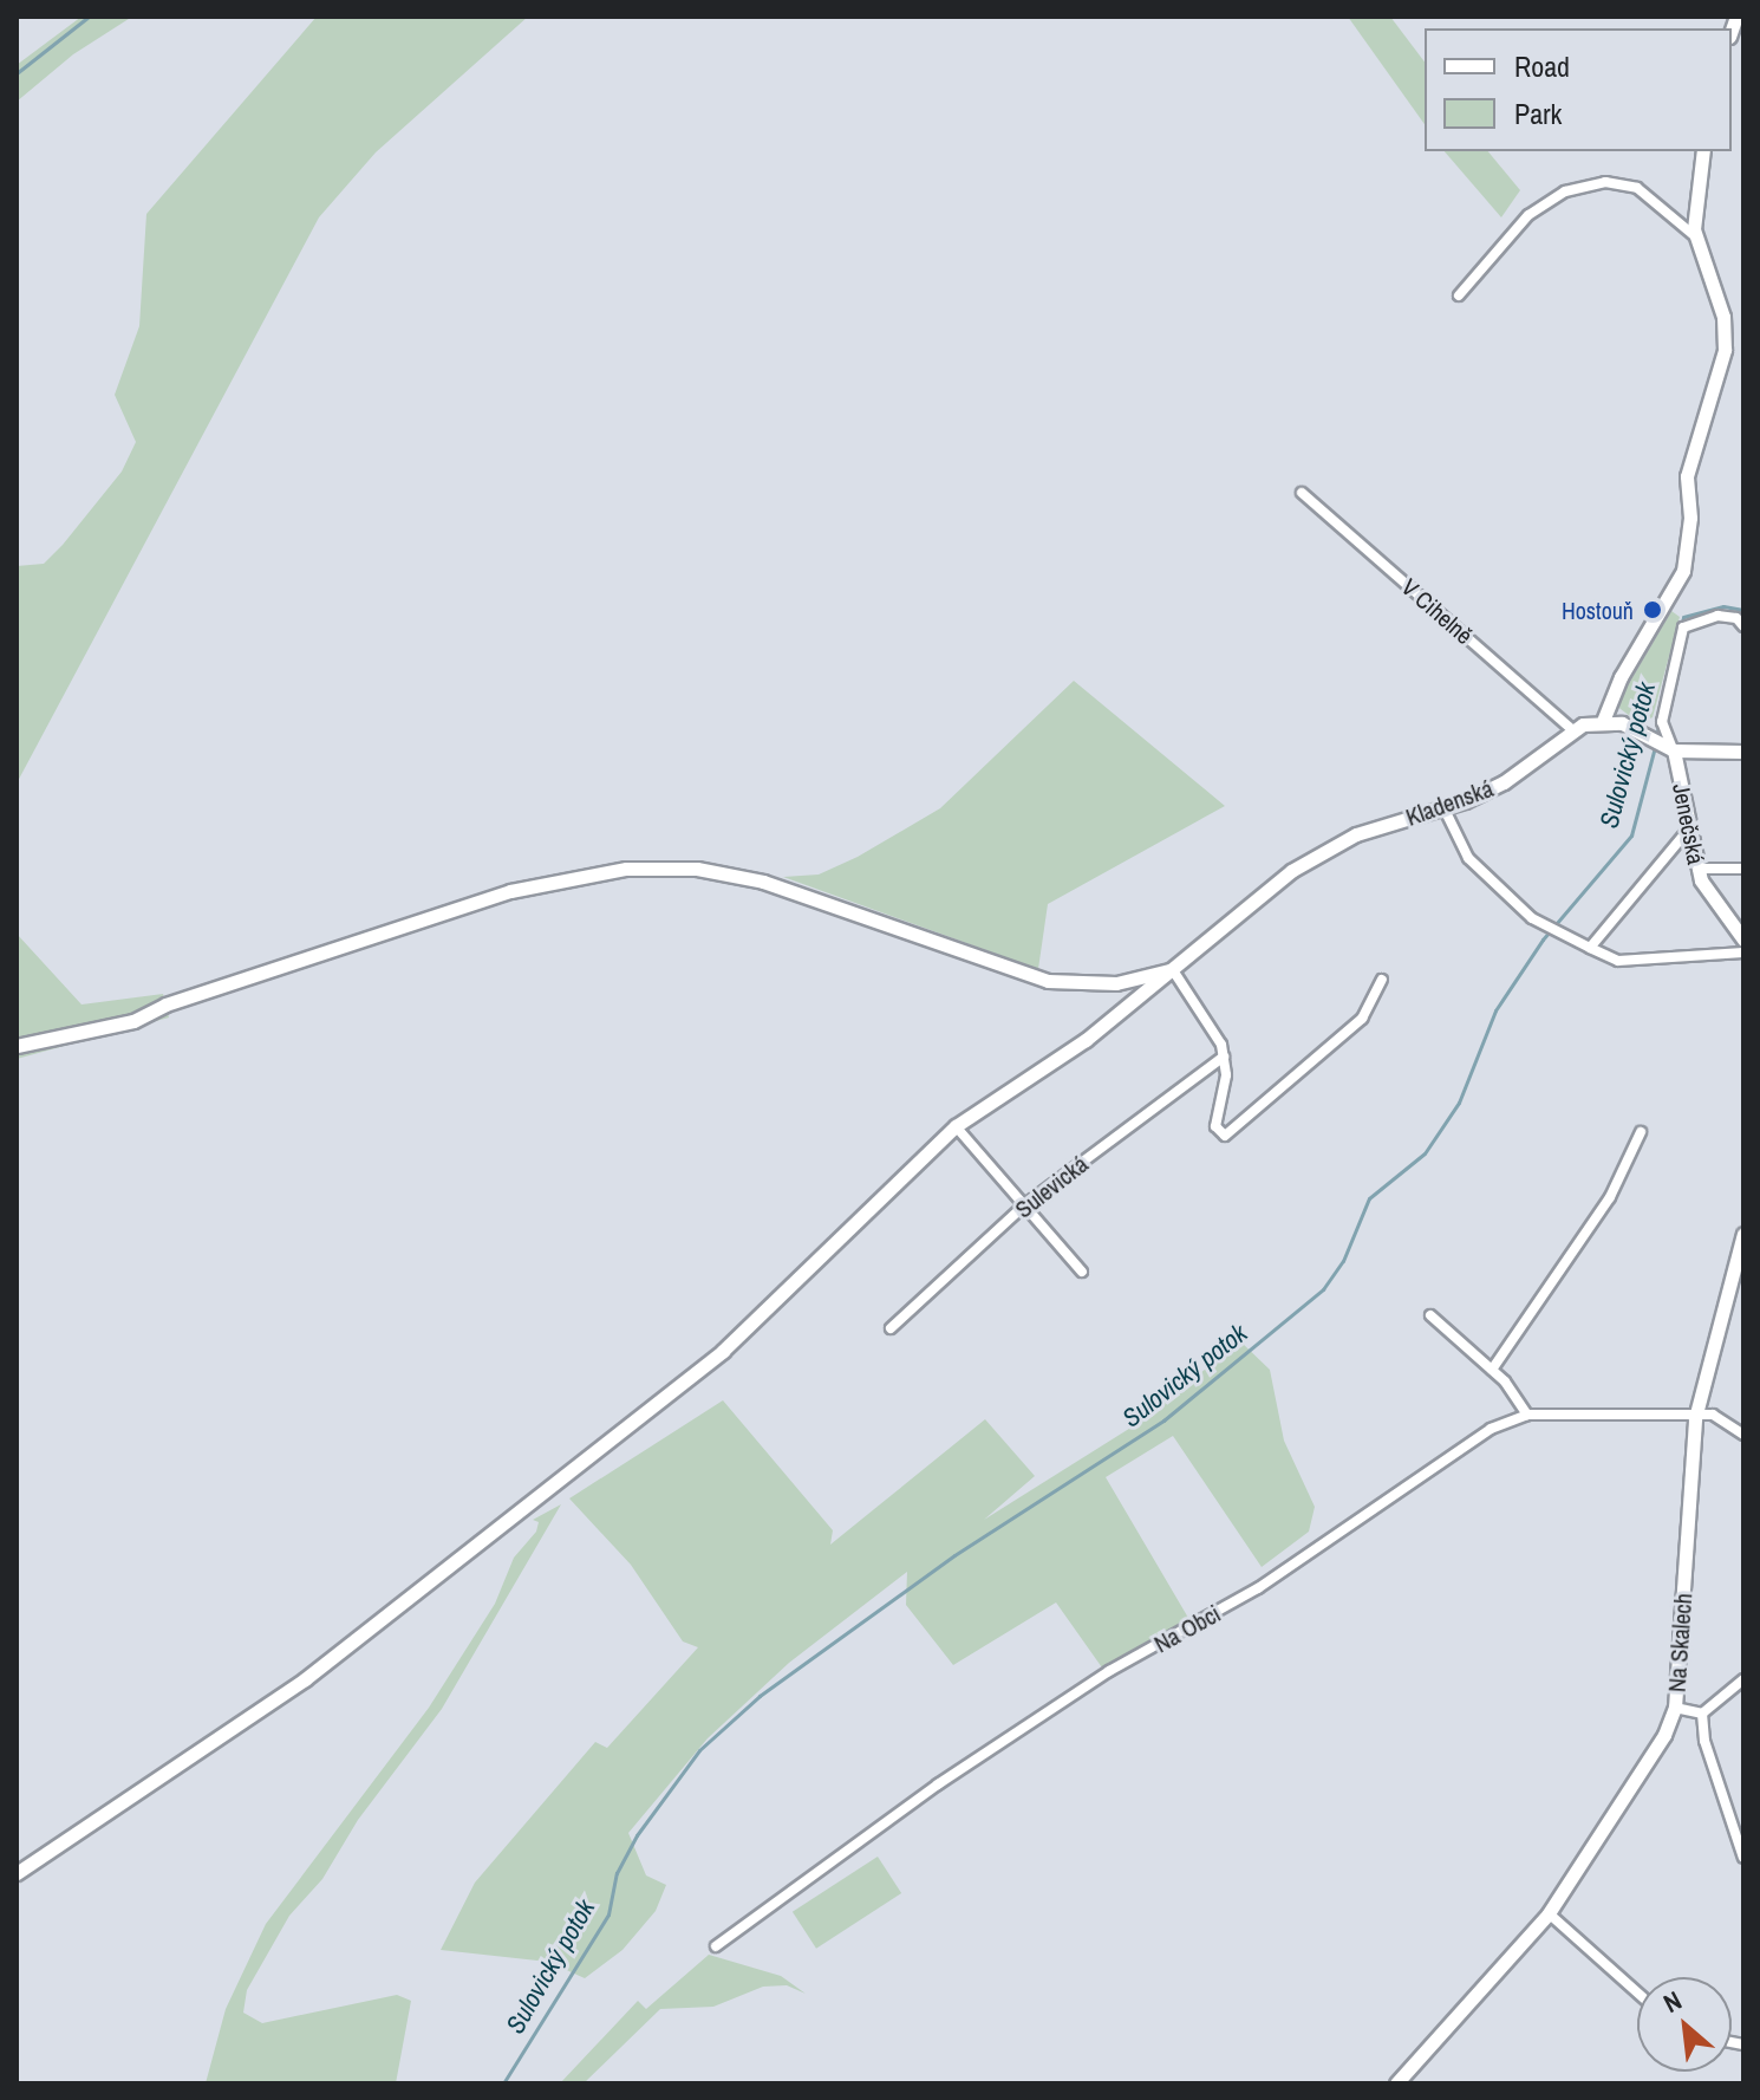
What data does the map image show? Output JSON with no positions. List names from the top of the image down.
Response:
{
  "streets": {
    "street": [
      "V Cihelně",
      "Kladenská",
      "Jenečská",
      "Sulevická",
      "Na Obci",
      "Na Skalech"
    ]
  },
  "crossings": [
    ["V Cihelně", "Kladenská"],
    ["Na Obci", "Na Skalech"]
  ],
  "water": ["Sulovický potok"],
  "places": ["Hostouň"],
  "legend": ["Road", "Park"],
  "north": "top left"
}
